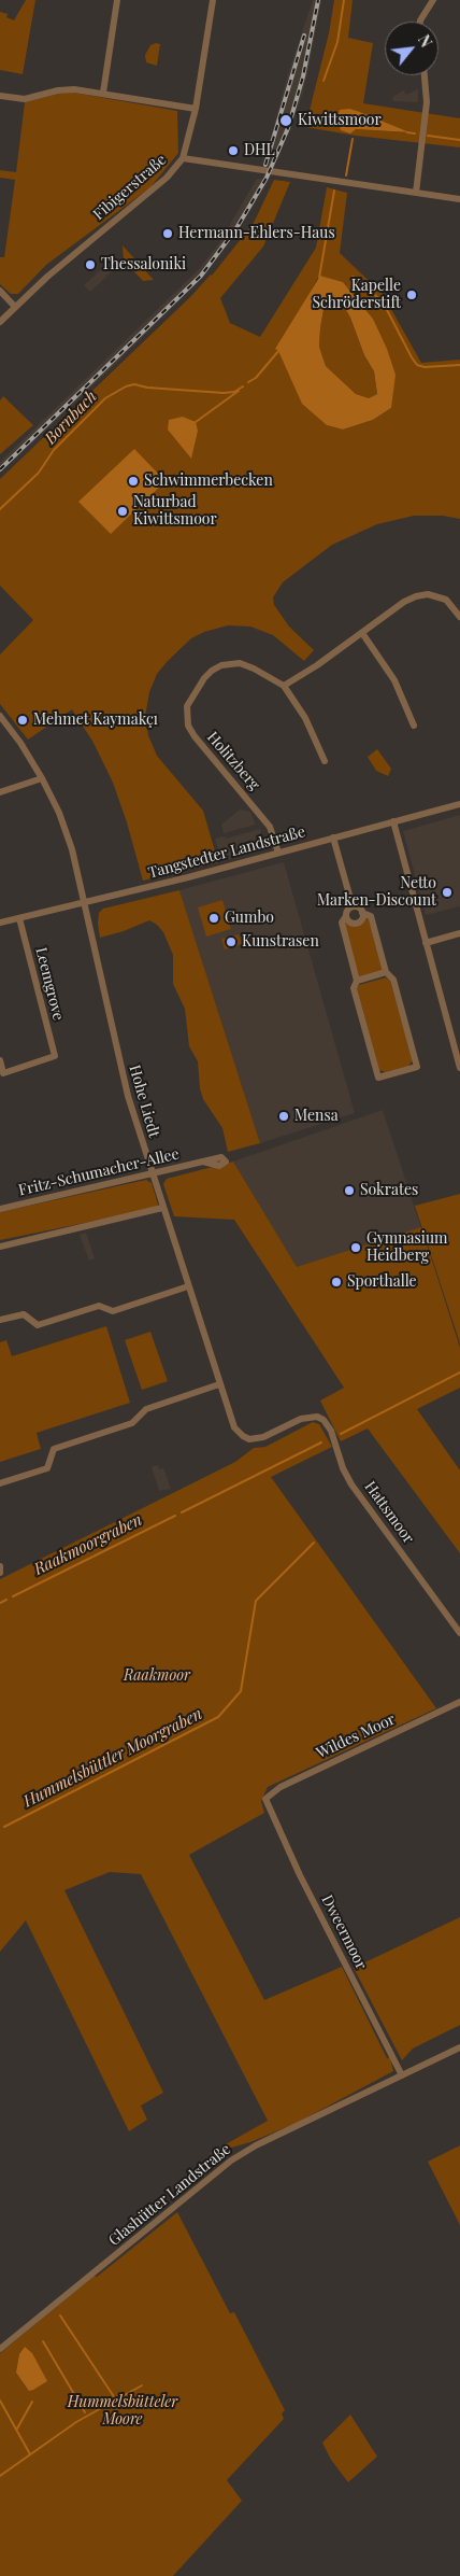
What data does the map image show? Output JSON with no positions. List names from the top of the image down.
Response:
{
  "streets": {
    "street": [
      "Fibigerstraße",
      "Holitzberg",
      "Tangstedter Landstraße",
      "Leemgrove",
      "Hohe Liedt",
      "Fritz-Schumacher-Allee",
      "Hattsmoor",
      "Wildes Moor",
      "Dweermoor",
      "Glashütter Landstraße"
    ]
  },
  "crossings": [
    ["Holitzberg", "Tangstedter Landstraße"],
    ["Tangstedter Landstraße", "Leemgrove"],
    ["Tangstedter Landstraße", "Hohe Liedt"],
    ["Hohe Liedt", "Fritz-Schumacher-Allee"],
    ["Hohe Liedt", "Hattsmoor"],
    ["Wildes Moor", "Dweermoor"],
    ["Dweermoor", "Glashütter Landstraße"]
  ],
  "water": ["Bornbach", "Raakmoorgraben", "Hummelsbüttler Moorgraben"],
  "parks": ["Raakmoor", "Hummelsbütteler Moore"],
  "places": [
    "Kiwittsmoor",
    "DHL",
    "Hermann-Ehlers-Haus",
    "Thessaloniki",
    "Kapelle Schröderstift",
    "Schwimmerbecken",
    "Naturbad Kiwittsmoor",
    "Mehmet Kaymakçı",
    "Netto Marken-Discount",
    "Gumbo",
    "Kunstrasen",
    "Mensa",
    "Sokrates",
    "Gymnasium Heidberg",
    "Sporthalle"
  ],
  "north": "top right"
}
